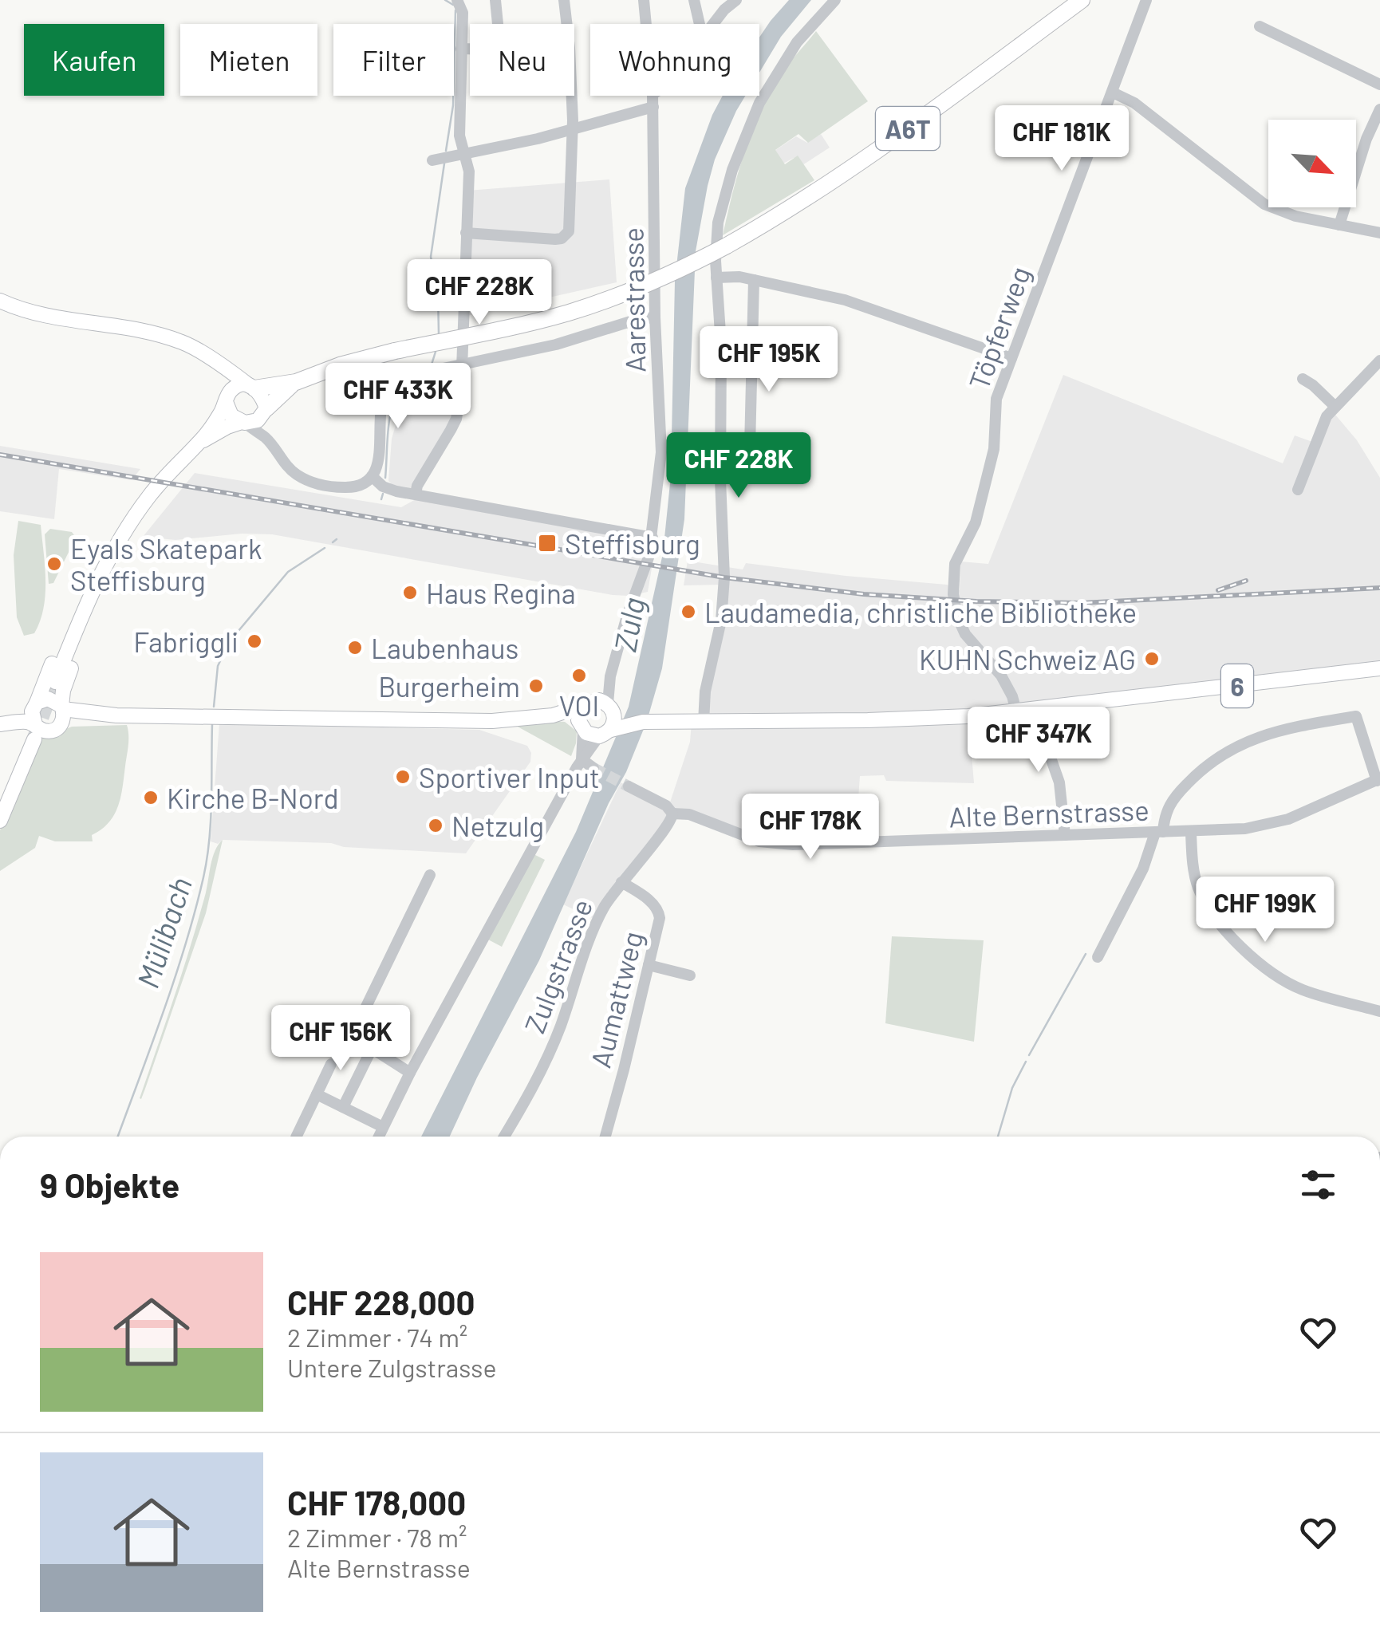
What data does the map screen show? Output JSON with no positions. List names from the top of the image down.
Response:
{
  "streets": {
    "highway": ["A6T"],
    "main road": ["6"],
    "street": [
      "Aarestrasse",
      "Töpferweg",
      "Alte Bernstrasse",
      "Zulgstrasse",
      "Aumattweg"
    ]
  },
  "crossings": [
    ["Töpferweg", "6"],
    ["Alte Bernstrasse", "Zulgstrasse"],
    ["Zulgstrasse", "Aumattweg"]
  ],
  "water": ["Zulg", "Mülibach"],
  "places": {
    "transit": ["Steffisburg"],
    "other": [
      "Eyals Skatepark Steffisburg",
      "Haus Regina",
      "Laudamedia, christliche Bibliotheke",
      "Fabriggli",
      "Laubenhaus",
      "KUHN Schweiz AG",
      "VOI",
      "Burgerheim",
      "Sportiver Input",
      "Kirche B-Nord",
      "Netzulg"
    ]
  },
  "north": "bottom right",
  "page": {
    "chip": [
      "Kaufen",
      "Mieten",
      "Filter",
      "Neu",
      "Wohnung"
    ],
    "price": [
      "CHF 181K",
      "CHF 228K",
      "CHF 195K",
      "CHF 433K",
      "CHF 228K",
      "CHF 347K",
      "CHF 178K",
      "CHF 199K",
      "CHF 156K"
    ],
    "heading": "9 Objekte",
    "list": [
      {
        "name": "CHF 228,000",
        "note": "2 Zimmer · 74 m² · Untere Zulgstrasse"
      },
      {
        "name": "CHF 178,000",
        "note": "2 Zimmer · 78 m² · Alte Bernstrasse"
      }
    ]
  }
}
